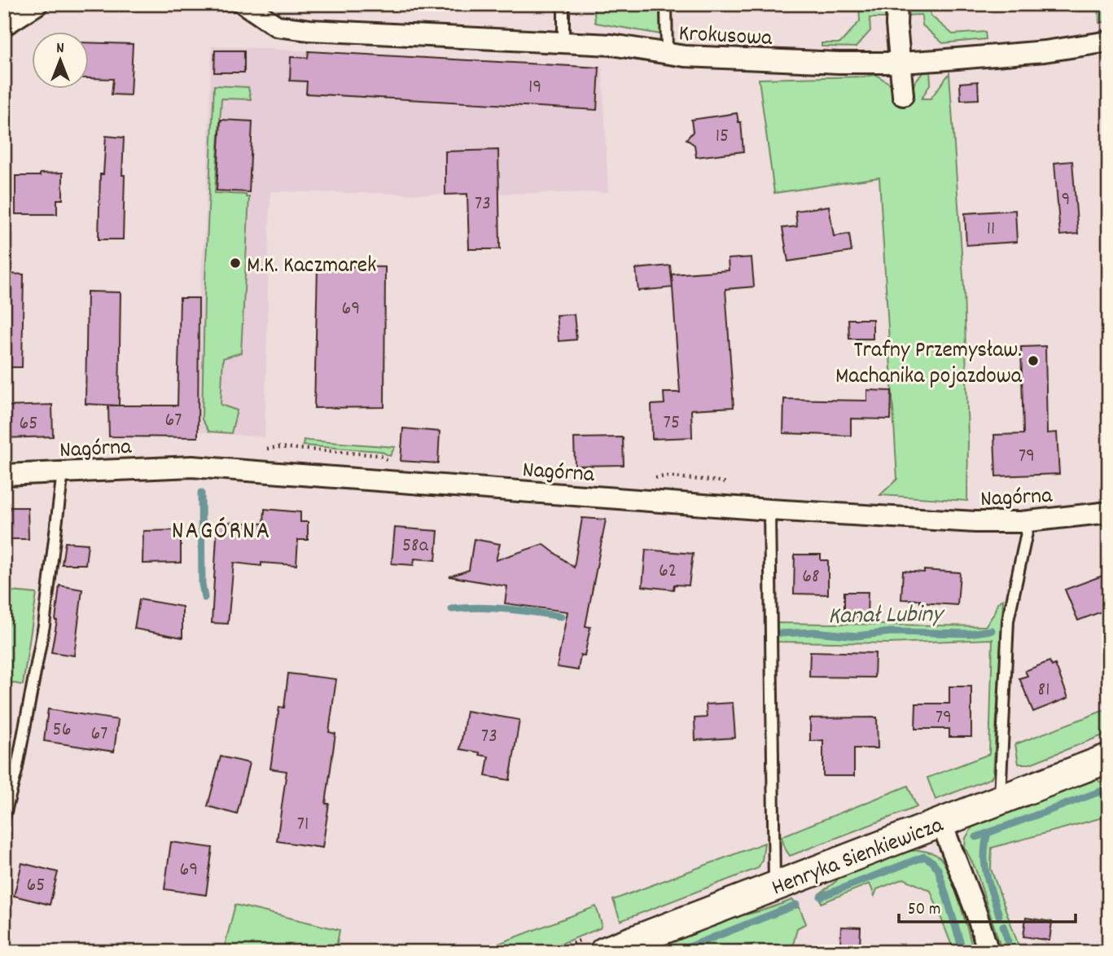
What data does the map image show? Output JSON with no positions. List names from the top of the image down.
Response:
{
  "streets": {
    "street": ["Krokusowa", "Nagórna", "Henryka Sienkiewicza"]
  },
  "districts": ["NAGÓRNA"],
  "water": ["Kanał Lubiny"],
  "places": ["M.K. Kaczmarek", "Trafny Przemysław. Machanika pojazdowa"],
  "house_numbers": [
    "19",
    "15",
    "9",
    "73",
    "11",
    "69",
    "67",
    "75",
    "65",
    "79",
    "58a",
    "62",
    "68",
    "81",
    "79",
    "56",
    "67",
    "73",
    "71",
    "69",
    "65"
  ],
  "scale_bar": "50 m",
  "north": "top"
}
